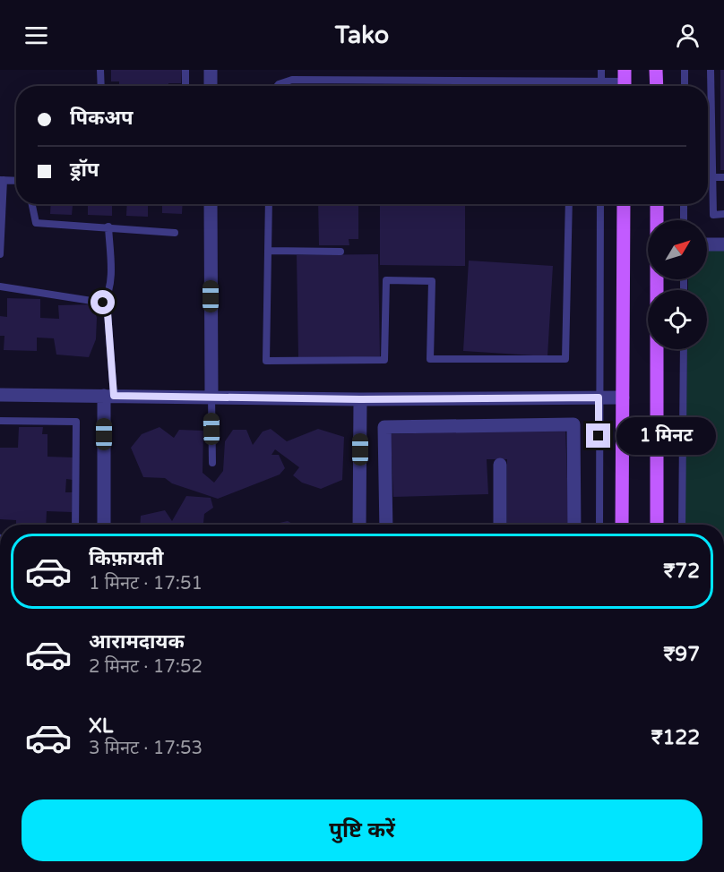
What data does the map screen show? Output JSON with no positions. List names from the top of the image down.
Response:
{
  "north": "top right",
  "page": {
    "header": "Tako",
    "banner": ["पिकअप", "ड्रॉप"],
    "bubble": "1 मिनट",
    "list": [
      {
        "name": "किफ़ायती",
        "note": "1 मिनट · 17:51",
        "value": "₹72"
      },
      {
        "name": "आरामदायक",
        "note": "2 मिनट · 17:52",
        "value": "₹97"
      },
      {
        "name": "XL",
        "note": "3 मिनट · 17:53",
        "value": "₹122"
      }
    ],
    "buttons": "पुष्टि करें"
  }
}
